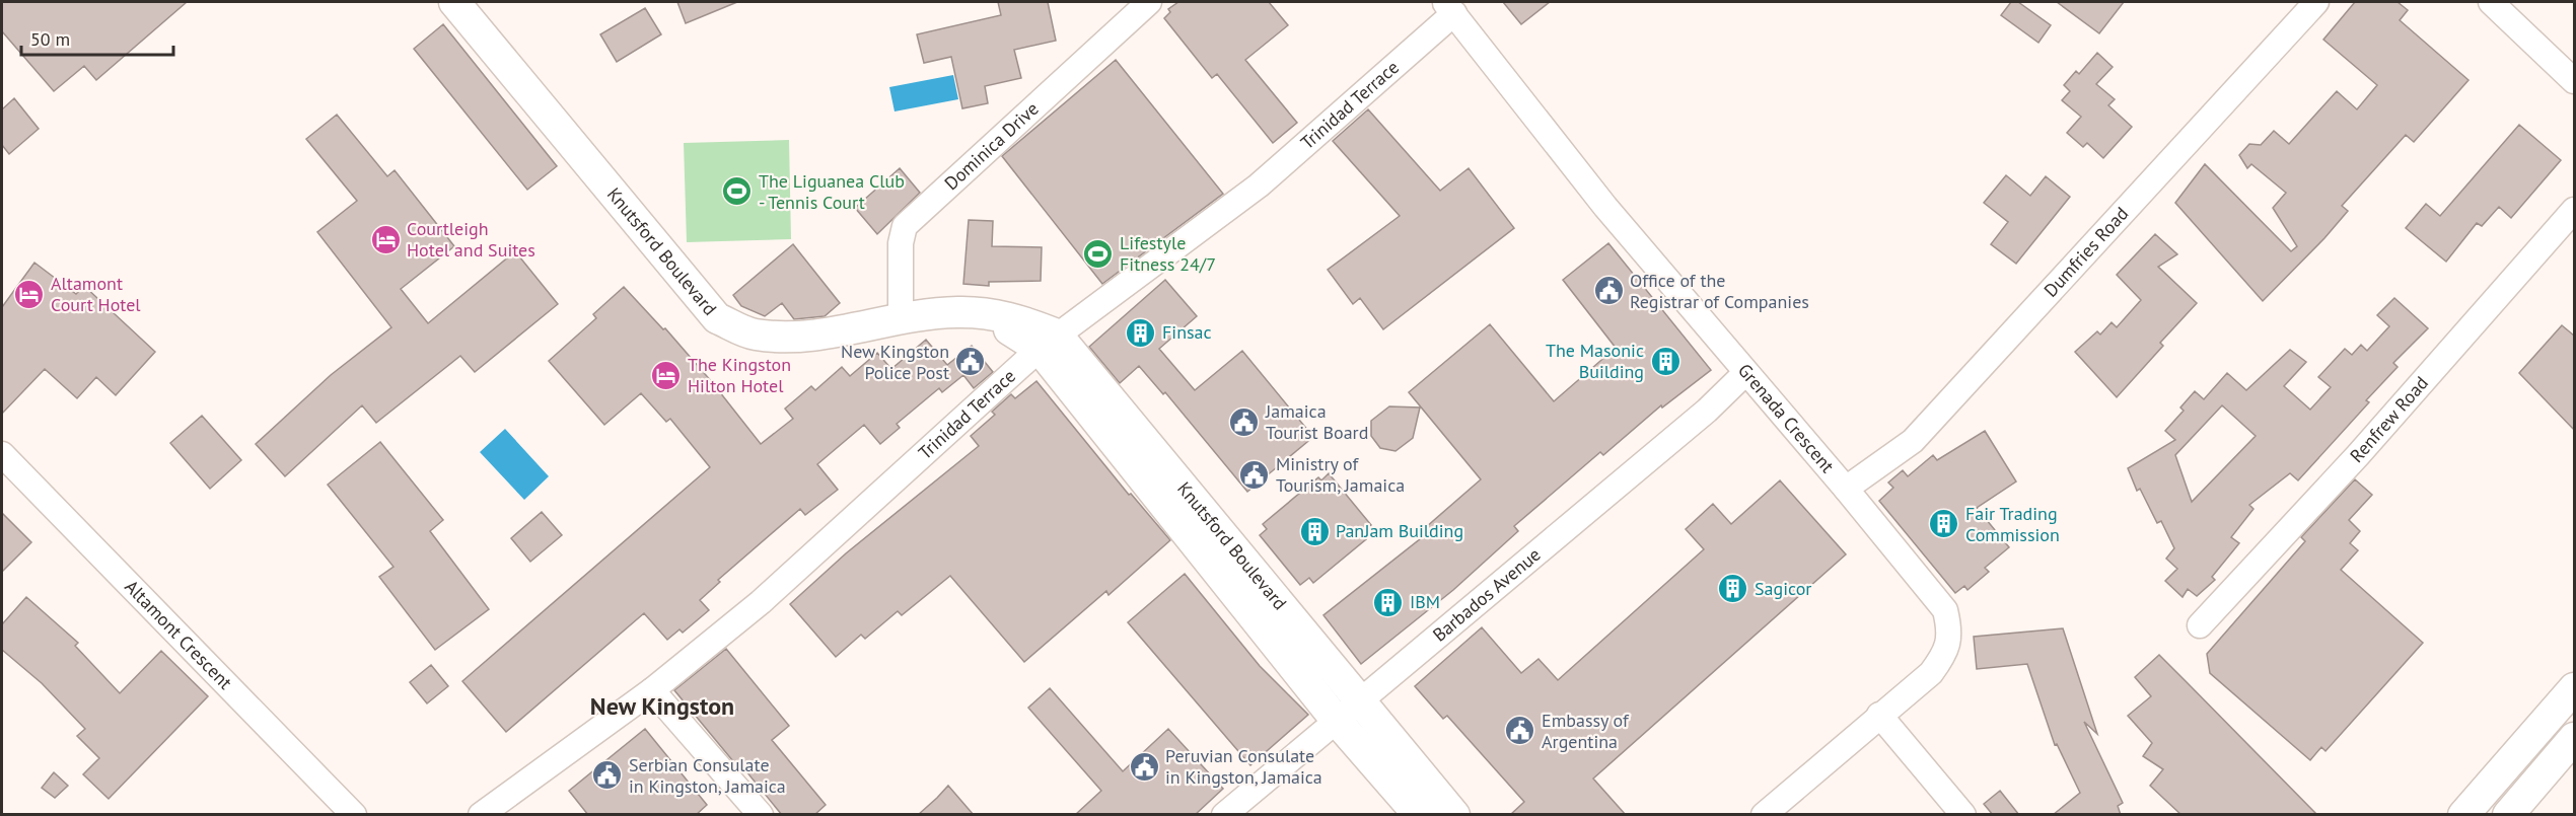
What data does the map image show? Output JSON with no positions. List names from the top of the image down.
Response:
{
  "streets": {
    "main road": ["Knutsford Boulevard"],
    "street": [
      "Trinidad Terrace",
      "Dominica Drive",
      "Dumfries Road",
      "Grenada Crescent",
      "Renfrew Road",
      "Barbados Avenue",
      "Altamont Crescent"
    ]
  },
  "crossings": [
    ["Trinidad Terrace", "Knutsford Boulevard"],
    ["Trinidad Terrace", "Grenada Crescent"],
    ["Dominica Drive", "Knutsford Boulevard"],
    ["Knutsford Boulevard", "Barbados Avenue"],
    ["Dumfries Road", "Grenada Crescent"],
    ["Grenada Crescent", "Barbados Avenue"]
  ],
  "districts": ["New Kingston"],
  "places": {
    "sports": ["The Liguanea Club - Tennis Court", "Lifestyle Fitness 24/7"],
    "hotel": ["Courtleigh Hotel and Suites", "Altamont Court Hotel", "The Kingston Hilton Hotel"],
    "public building": [
      "Office of the Registrar of Companies",
      "New Kingston Police Post",
      "Jamaica Tourist Board",
      "Ministry of Tourism, Jamaica",
      "Embassy of Argentina",
      "Peruvian Consulate in Kingston, Jamaica",
      "Serbian Consulate in Kingston, Jamaica"
    ],
    "building": [
      "Finsac",
      "The Masonic Building",
      "Fair Trading Commission",
      "PanJam Building",
      "Sagicor",
      "IBM"
    ]
  },
  "scale_bar": "50 m"
}
